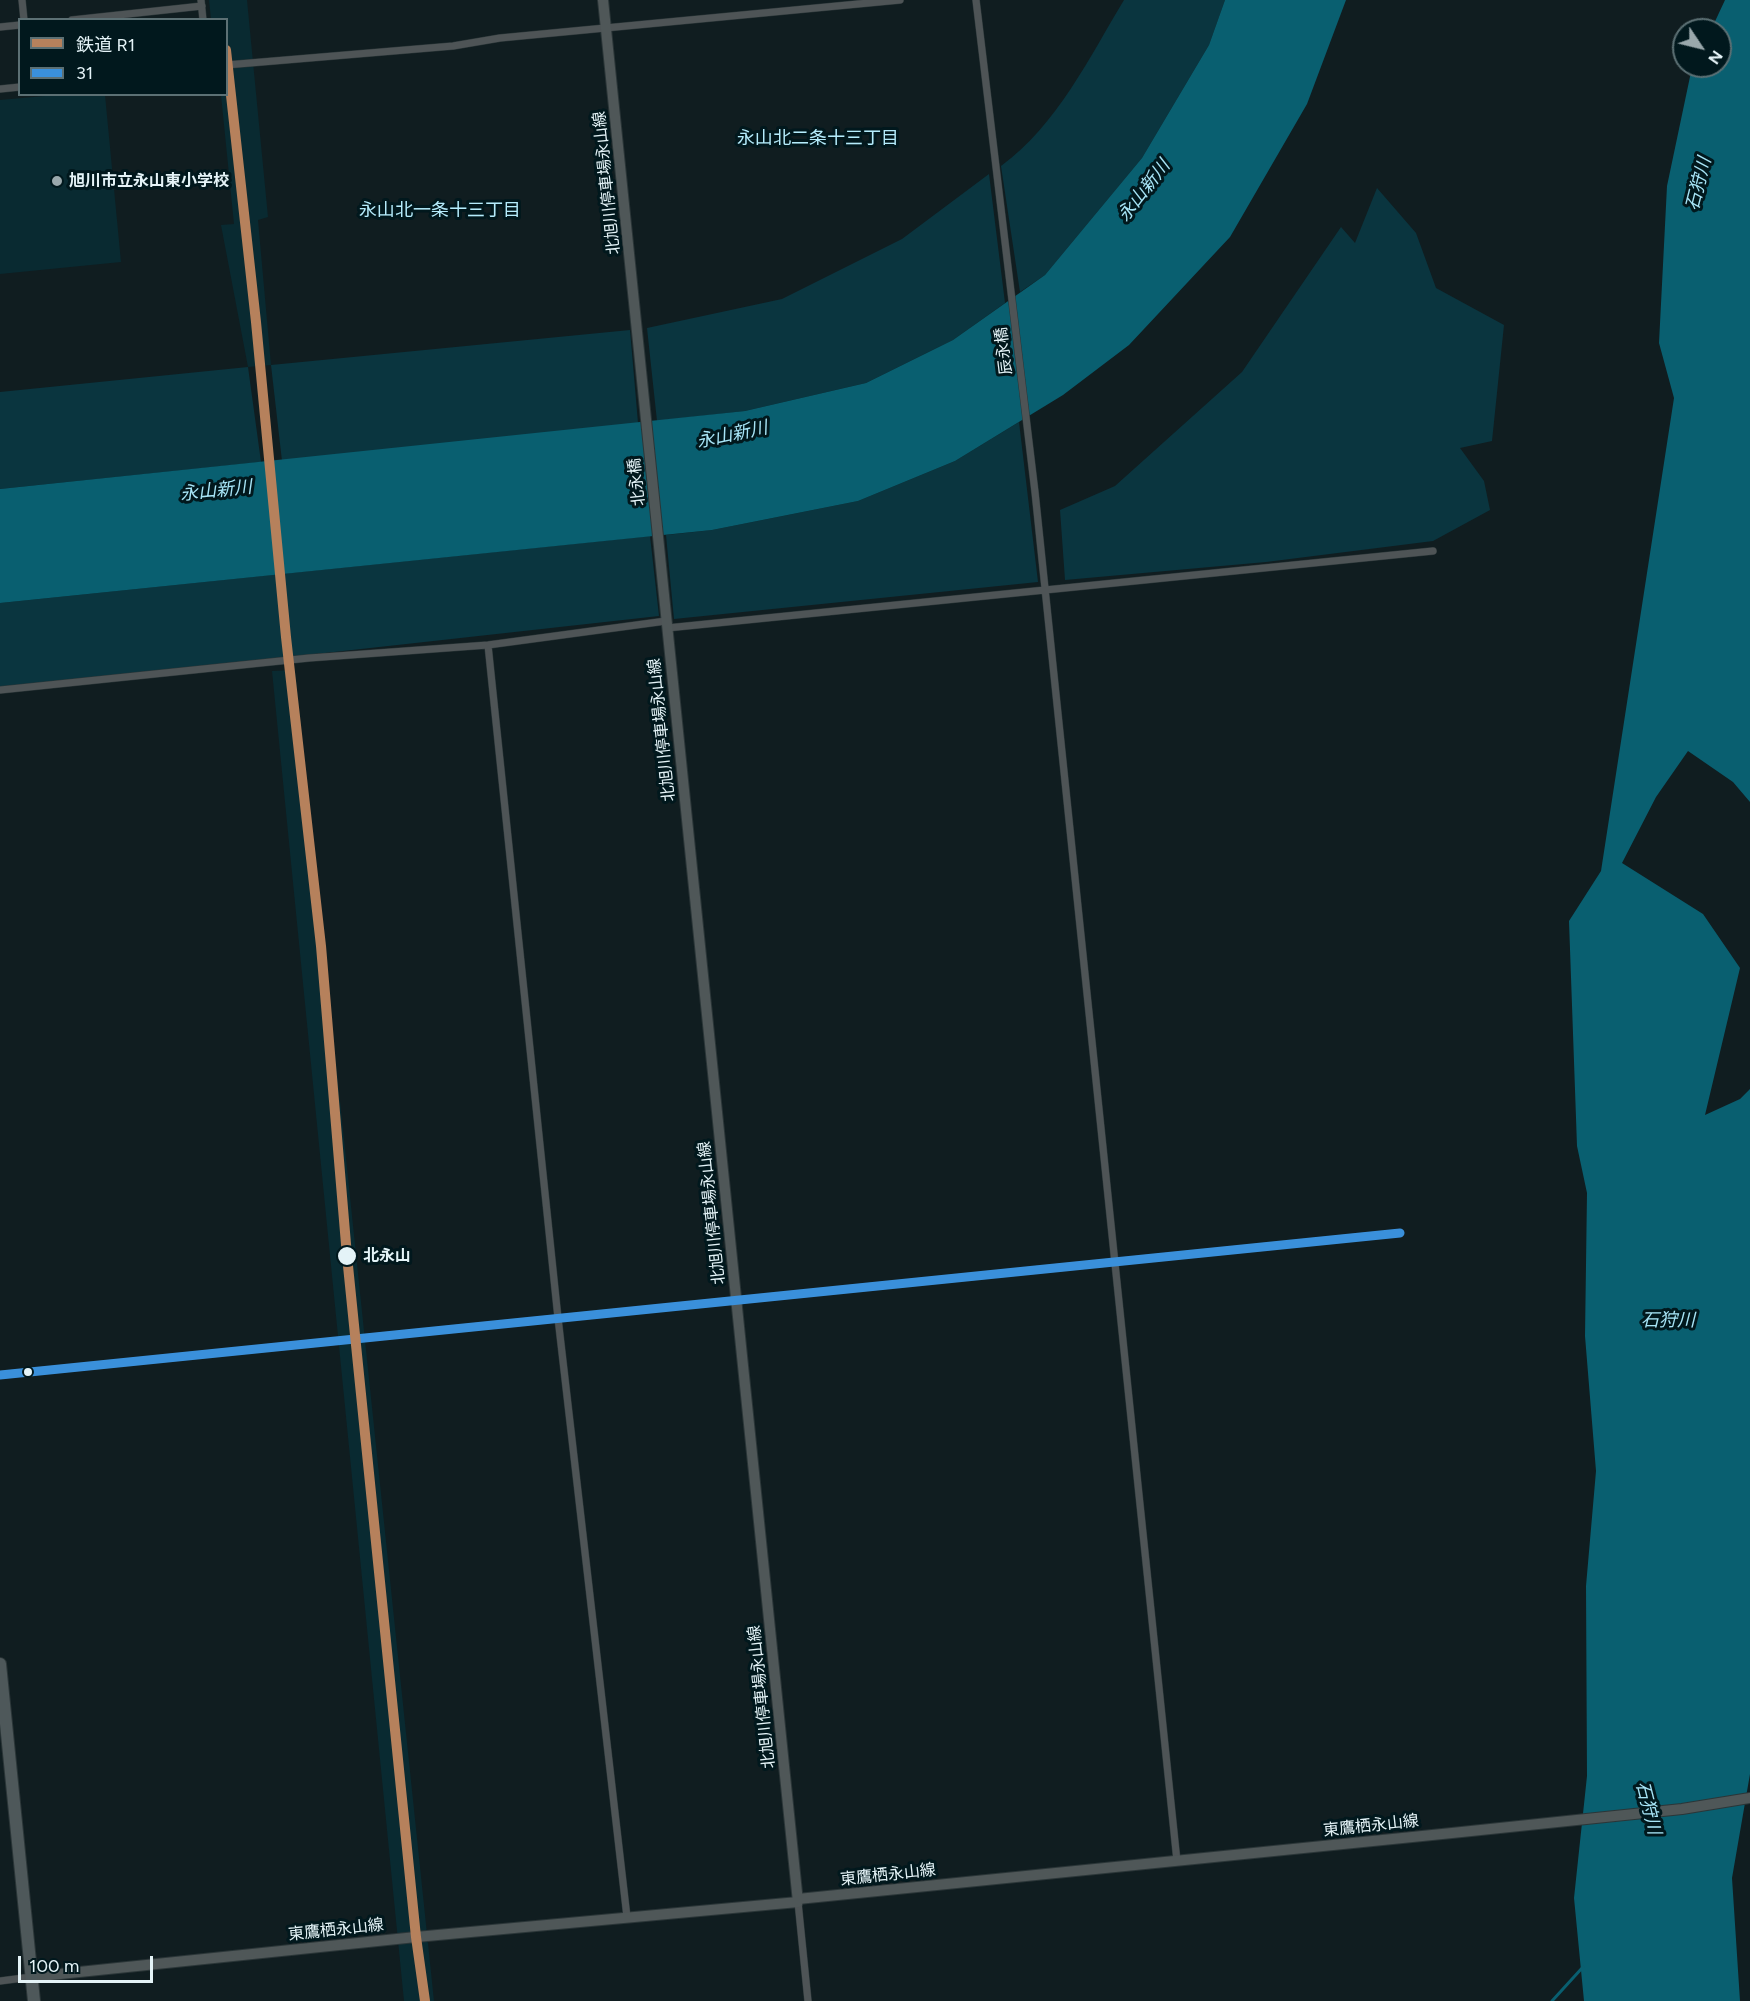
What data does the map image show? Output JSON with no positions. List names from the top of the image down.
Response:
{
  "streets": {
    "main road": ["北旭川停車場永山線", "北永橋", "東鷹栖永山線"],
    "street": ["辰永橋"]
  },
  "crossings": [
    ["北旭川停車場永山線", "北永橋"],
    ["北旭川停車場永山線", "東鷹栖永山線"],
    ["辰永橋", "東鷹栖永山線"]
  ],
  "districts": ["永山北二条十三丁目", "永山北一条十三丁目"],
  "water": ["石狩川", "永山新川"],
  "places": ["旭川市立永山東小学校", "北永山"],
  "lines": ["rail line R1", "transit line 31"],
  "legend": ["鉄道 R1", "31"],
  "scale_bar": "100 m",
  "north": "bottom right"
}
